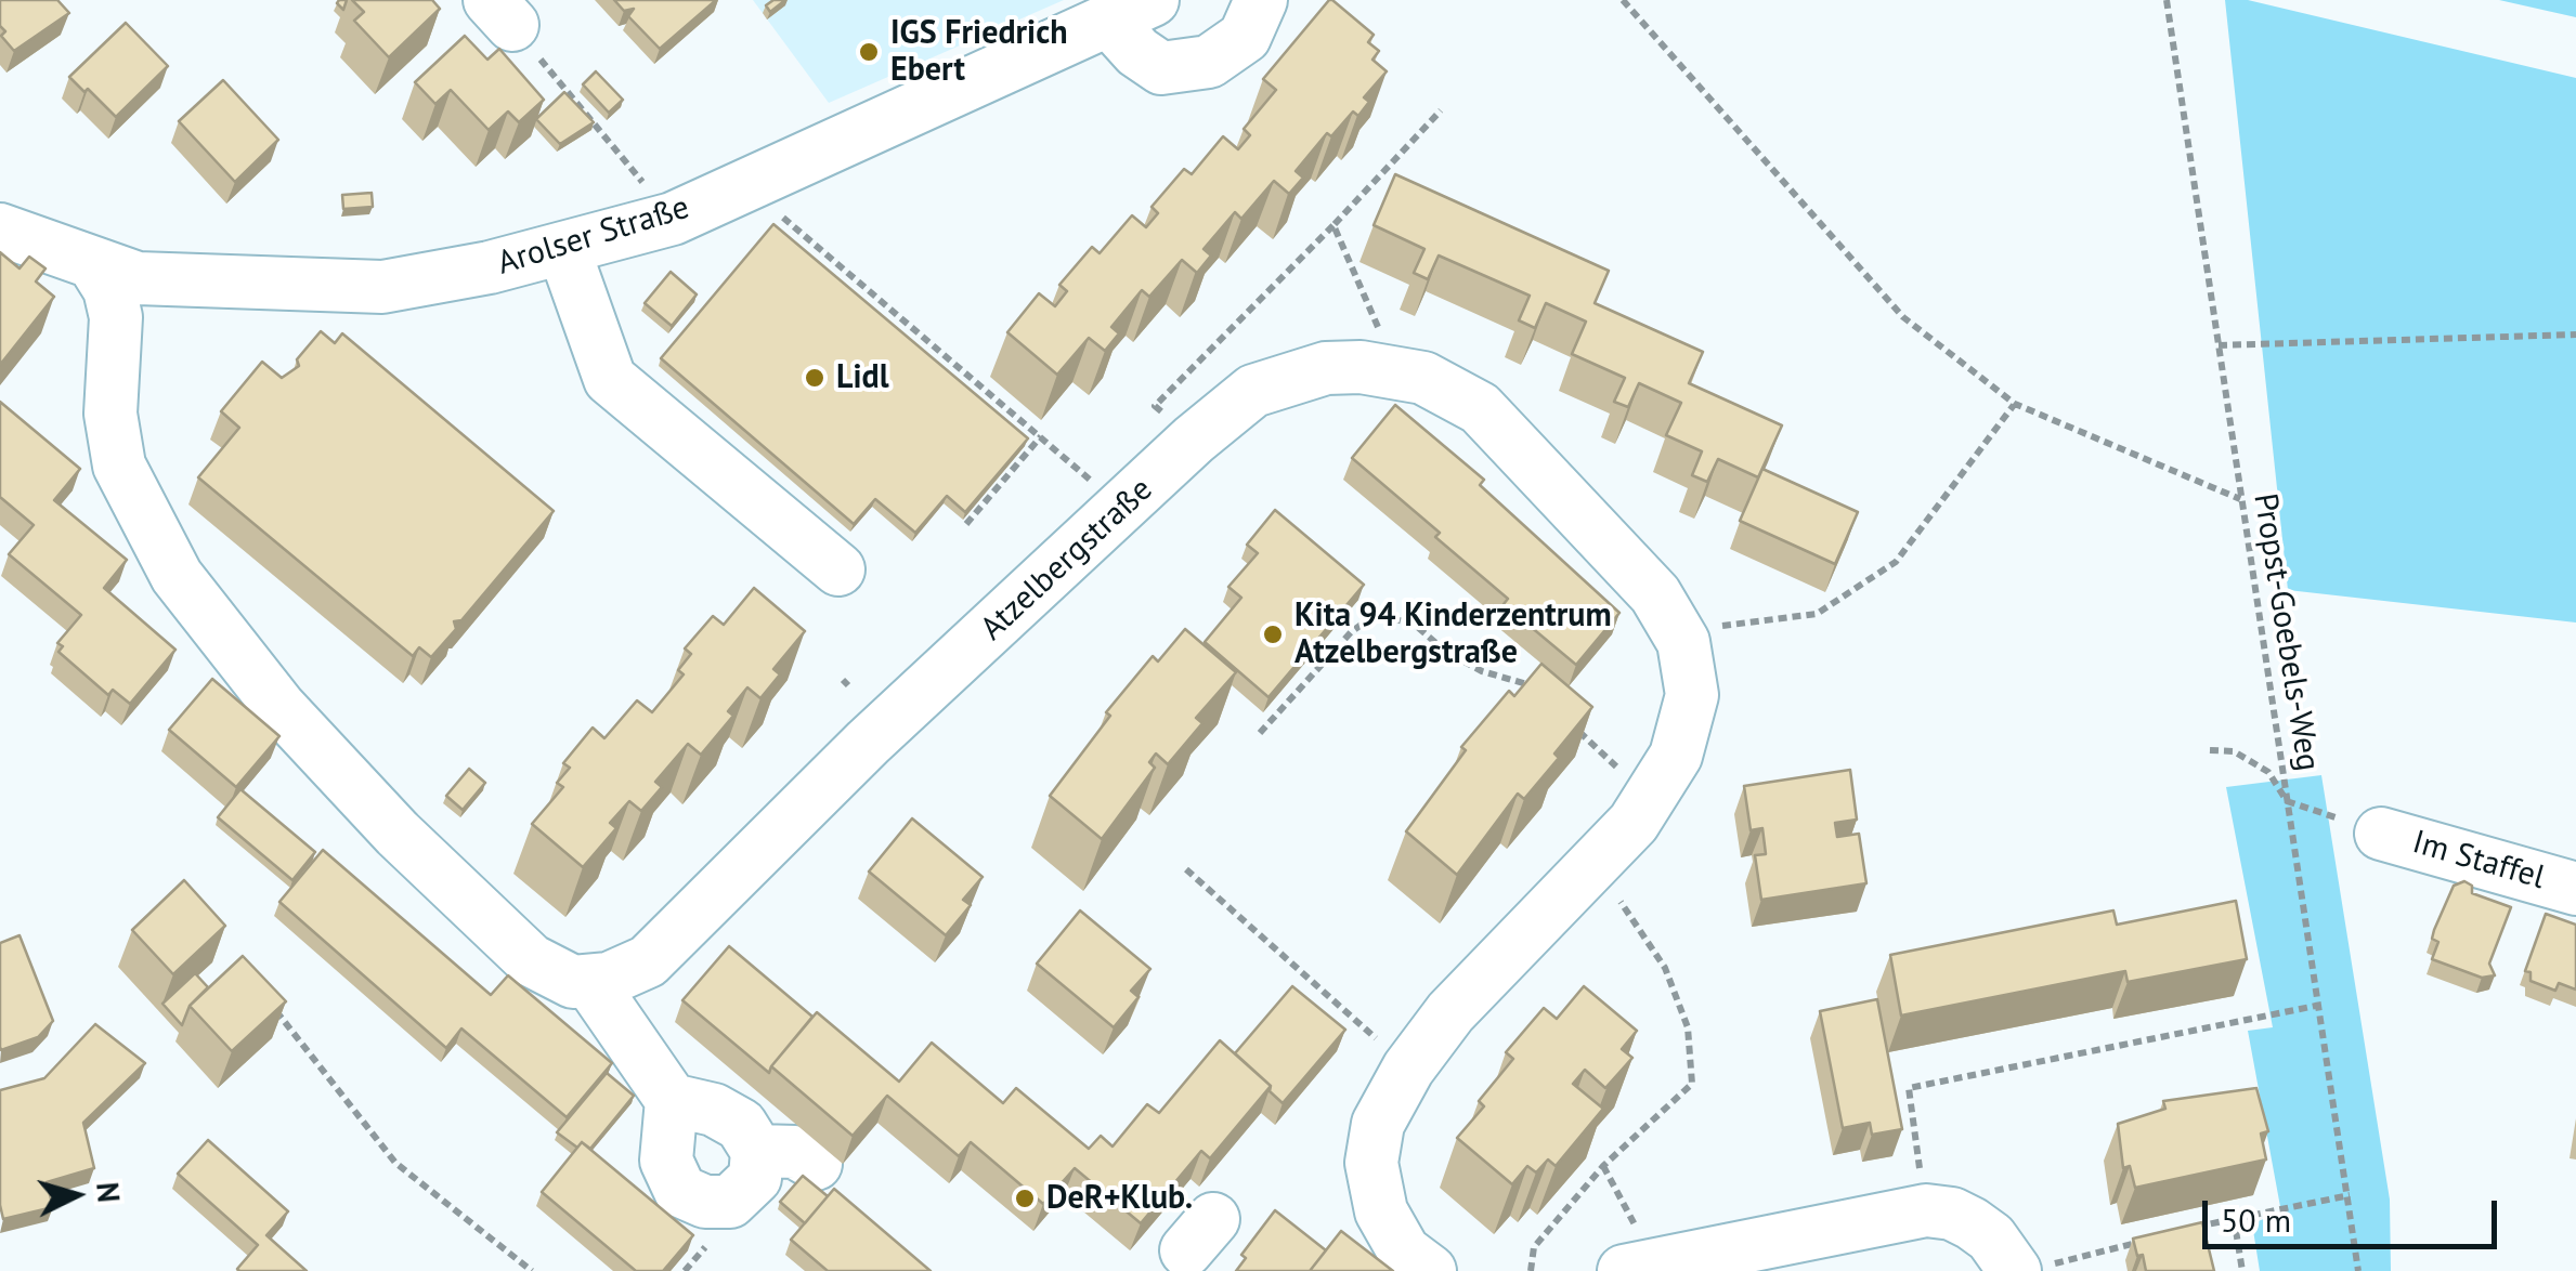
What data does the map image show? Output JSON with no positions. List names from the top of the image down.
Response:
{
  "streets": {
    "street": ["Arolser Straße", "Atzelbergstraße", "Im Staffel"],
    "path": ["Propst-Goebels-Weg"]
  },
  "places": [
    "IGS Friedrich Ebert",
    "Lidl",
    "Kita 94 Kinderzentrum Atzelbergstraße",
    "DeR+Klub."
  ],
  "scale_bar": "50 m",
  "north": "right"
}
